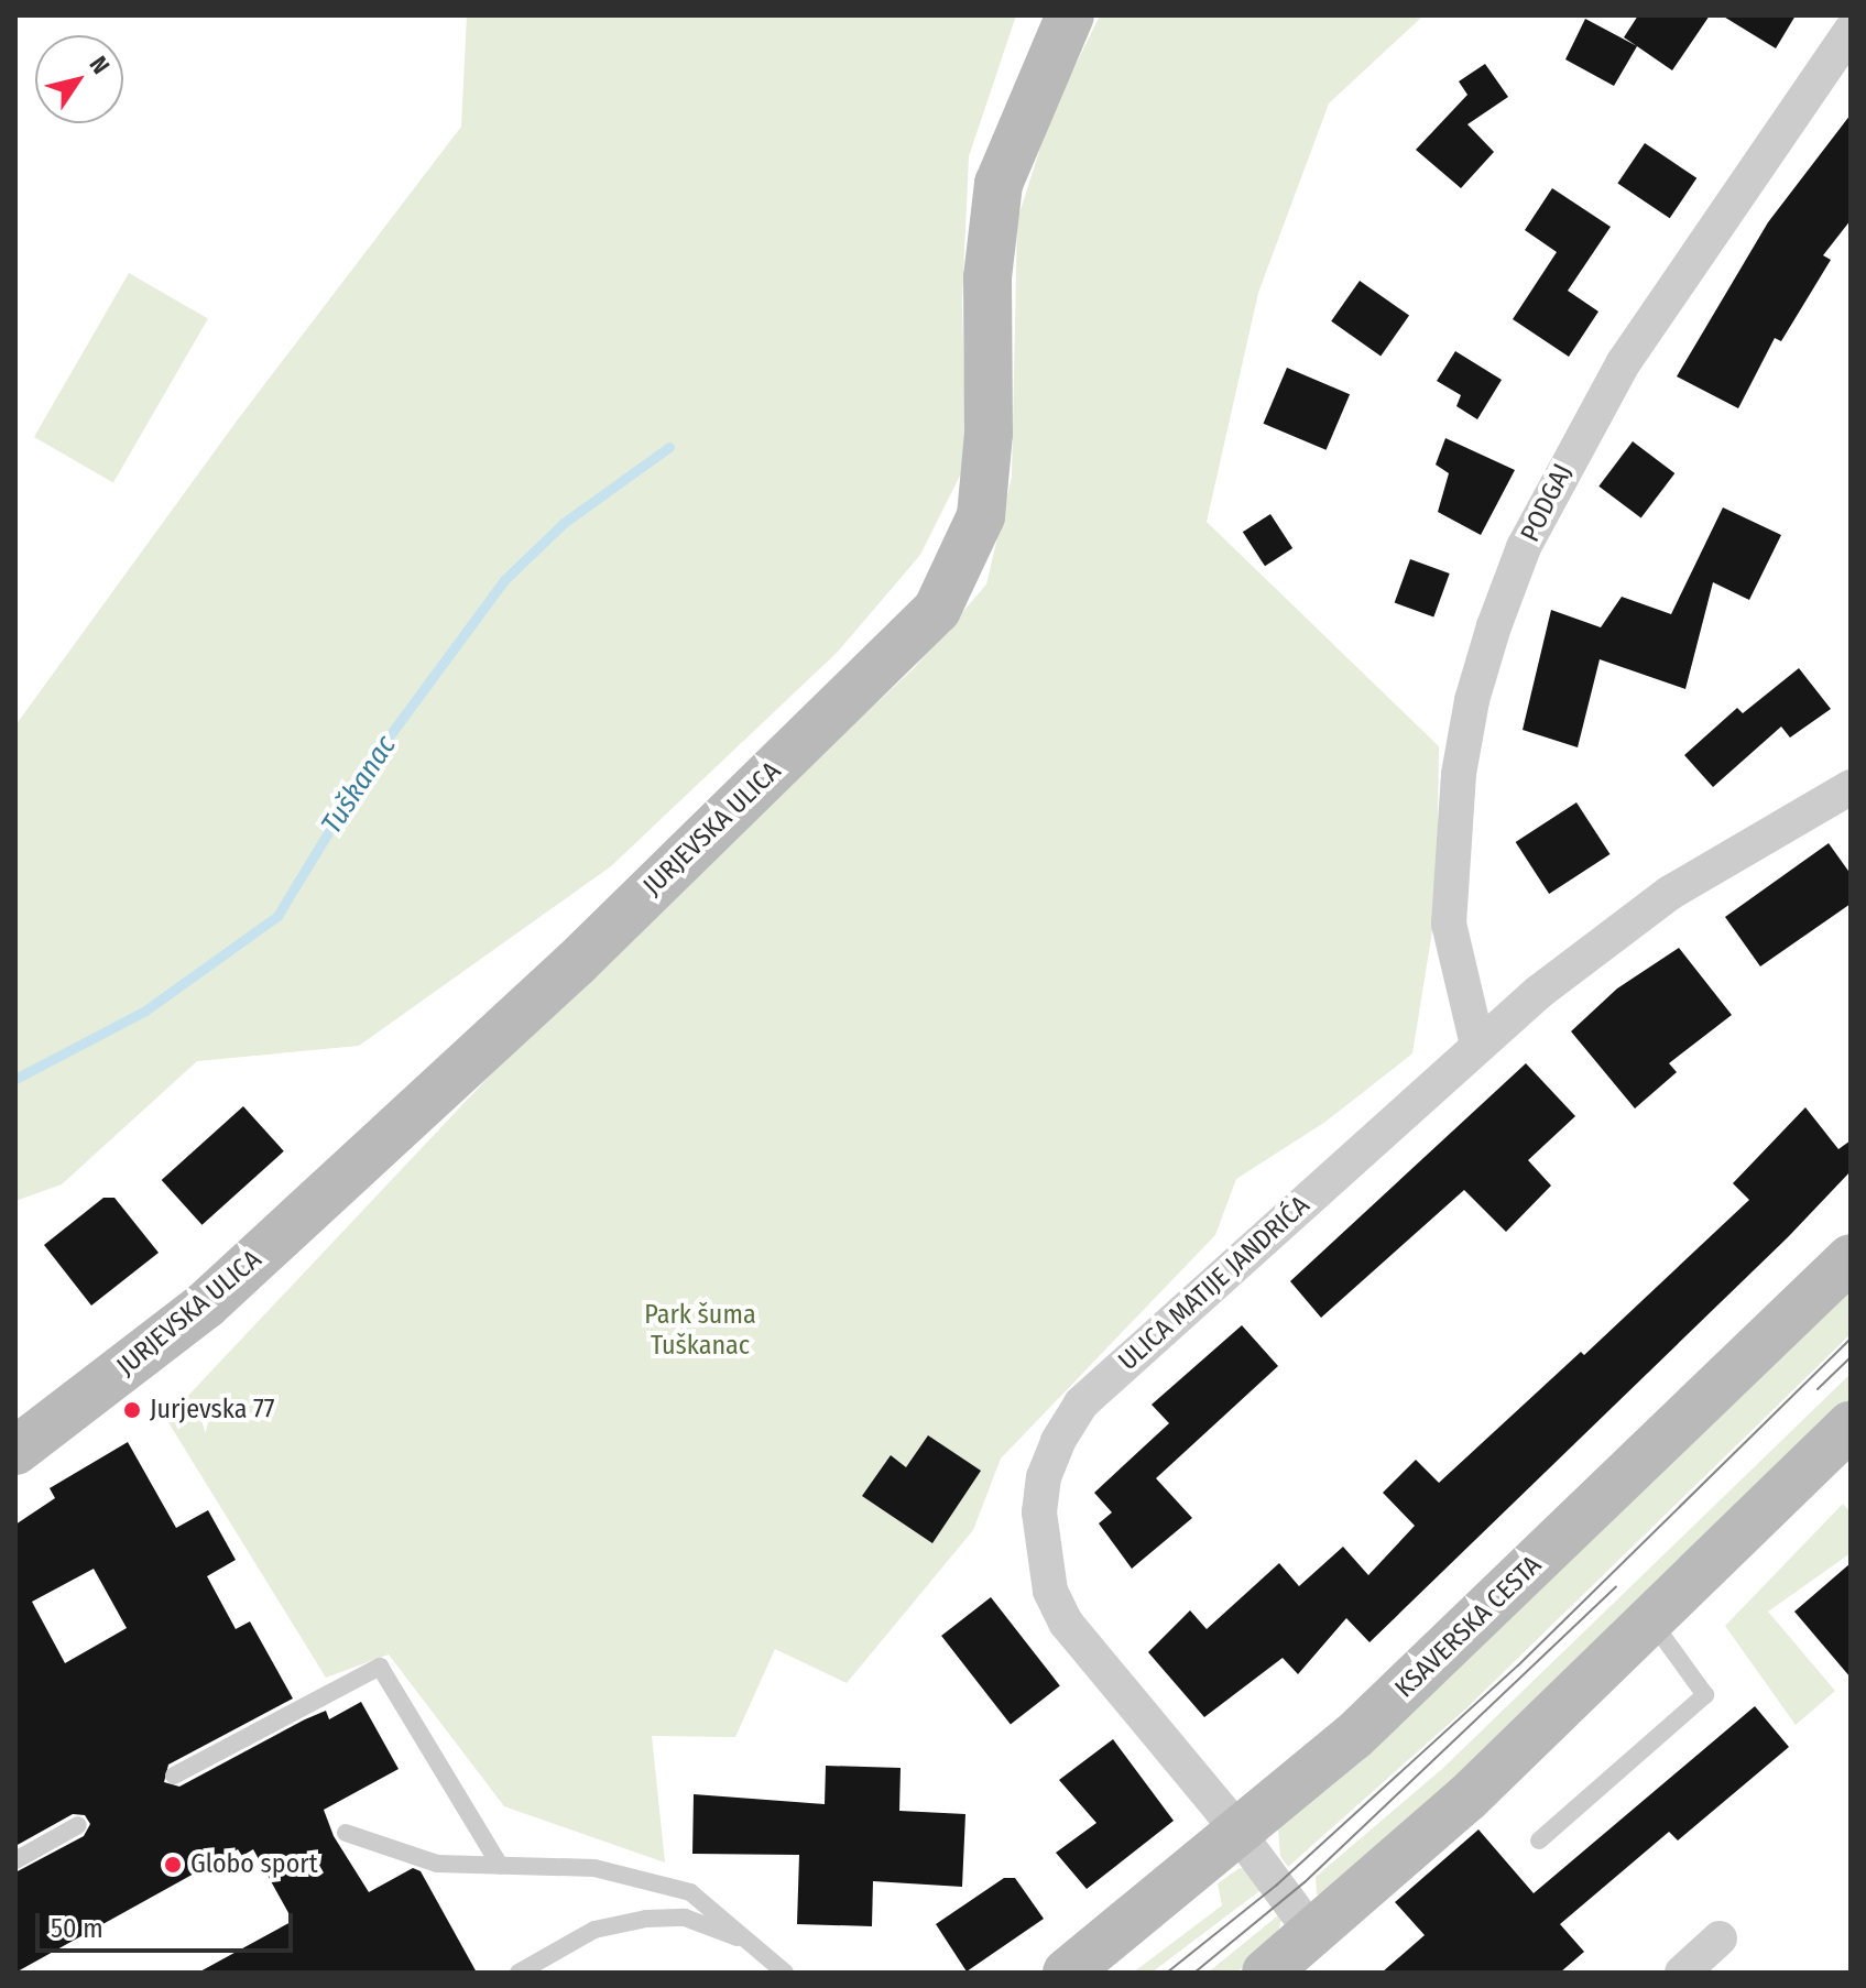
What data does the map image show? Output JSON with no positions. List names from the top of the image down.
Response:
{
  "streets": {
    "main road": ["JURJEVSKA ULICA", "KSAVERSKA CESTA"],
    "street": ["PODGAJ", "ULICA MATIJE JANDRIĆA"]
  },
  "crossings": [
    ["PODGAJ", "ULICA MATIJE JANDRIĆA"],
    ["ULICA MATIJE JANDRIĆA", "KSAVERSKA CESTA"]
  ],
  "water": ["Tuškanac"],
  "parks": ["Park šuma Tuškanac"],
  "places": ["Jurjevska 77", "Globo sport"],
  "scale_bar": "50 m",
  "north": "top right"
}
